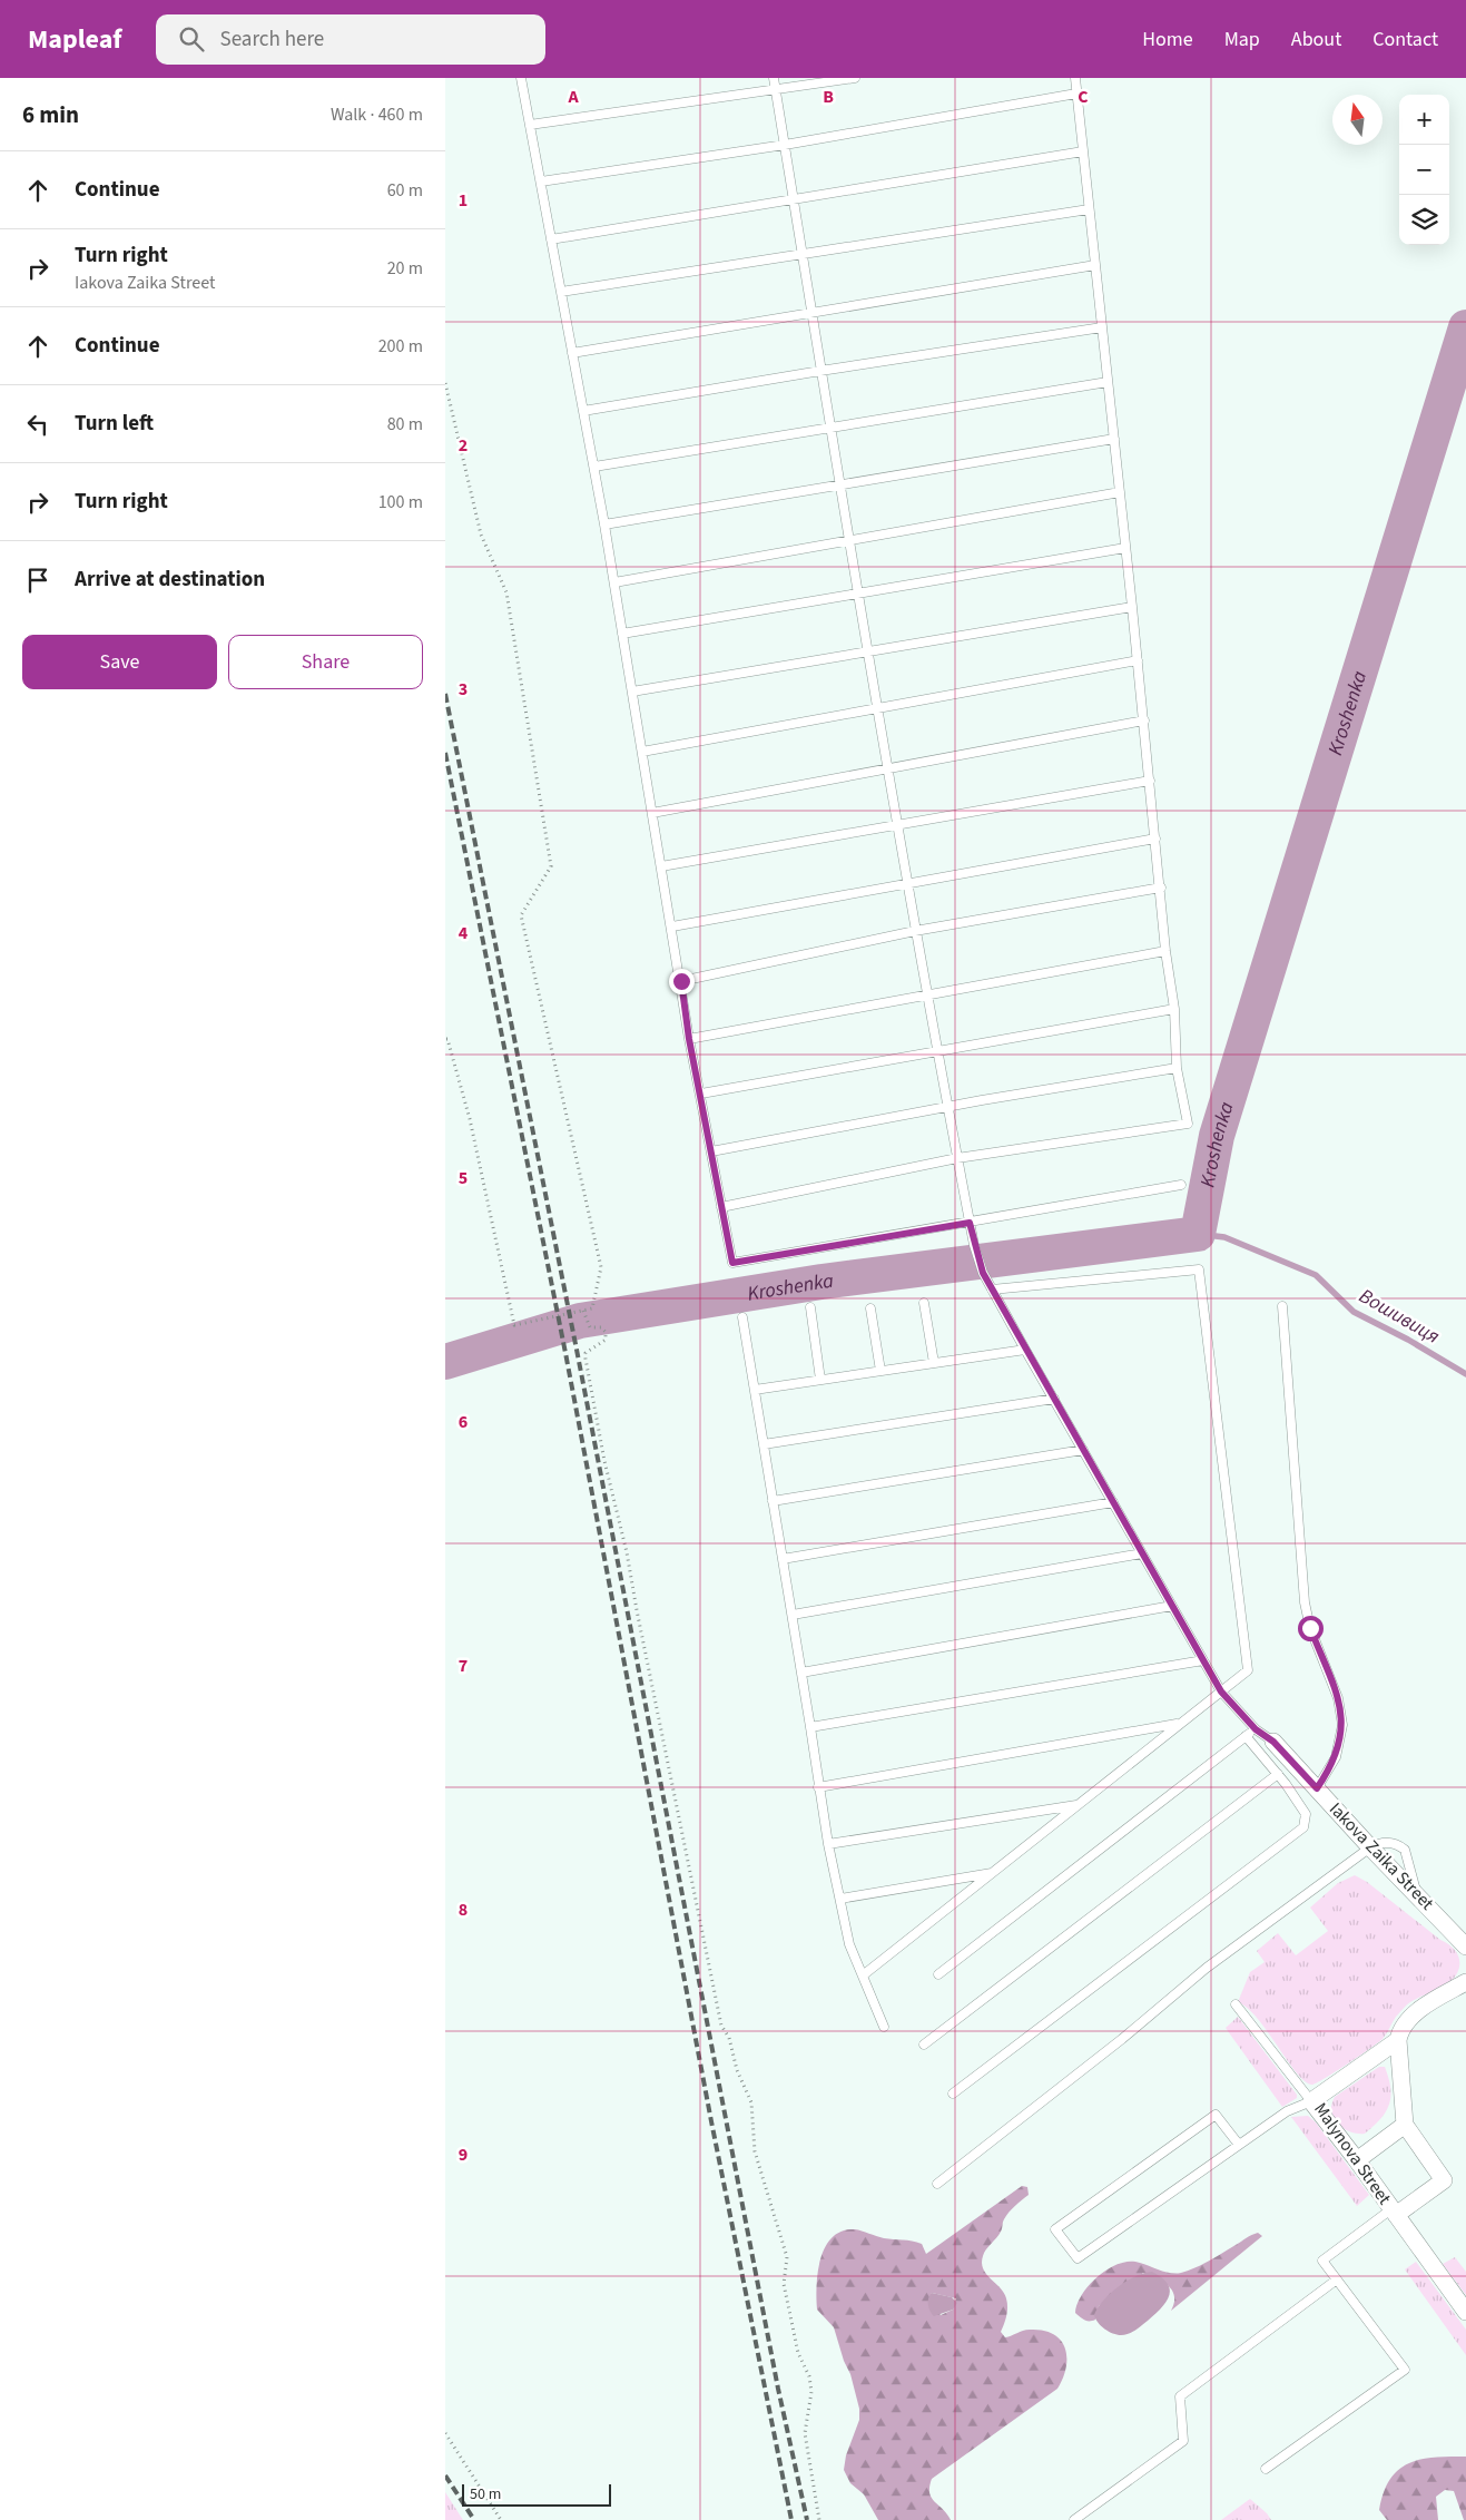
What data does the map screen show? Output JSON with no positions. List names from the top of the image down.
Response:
{
  "streets": {
    "street": ["Iakova Zaika Street", "Malynova Street"]
  },
  "water": ["Kroshenka", "Вошивиця"],
  "scale_bar": "50 m",
  "north": "top",
  "page": {
    "header": "Mapleaf",
    "search": "Search here",
    "nav": [
      "Home",
      "Map",
      "About",
      "Contact"
    ],
    "heading": ["6 min", "Walk · 460 m"],
    "map_buttons": ["+", "−"],
    "list": [
      ["Continue", "60 m"],
      ["Turn right", "Iakova Zaika Street", "20 m"],
      ["Continue", "200 m"],
      ["Turn left", "80 m"],
      ["Turn right", "100 m"],
      "Arrive at destination"
    ],
    "buttons": ["Save", "Share"],
    "scale": "50 m"
  },
  "grid": {
    "columns": ["A", "B", "C"],
    "rows": [
      "1",
      "2",
      "3",
      "4",
      "5",
      "6",
      "7",
      "8",
      "9"
    ]
  }
}
